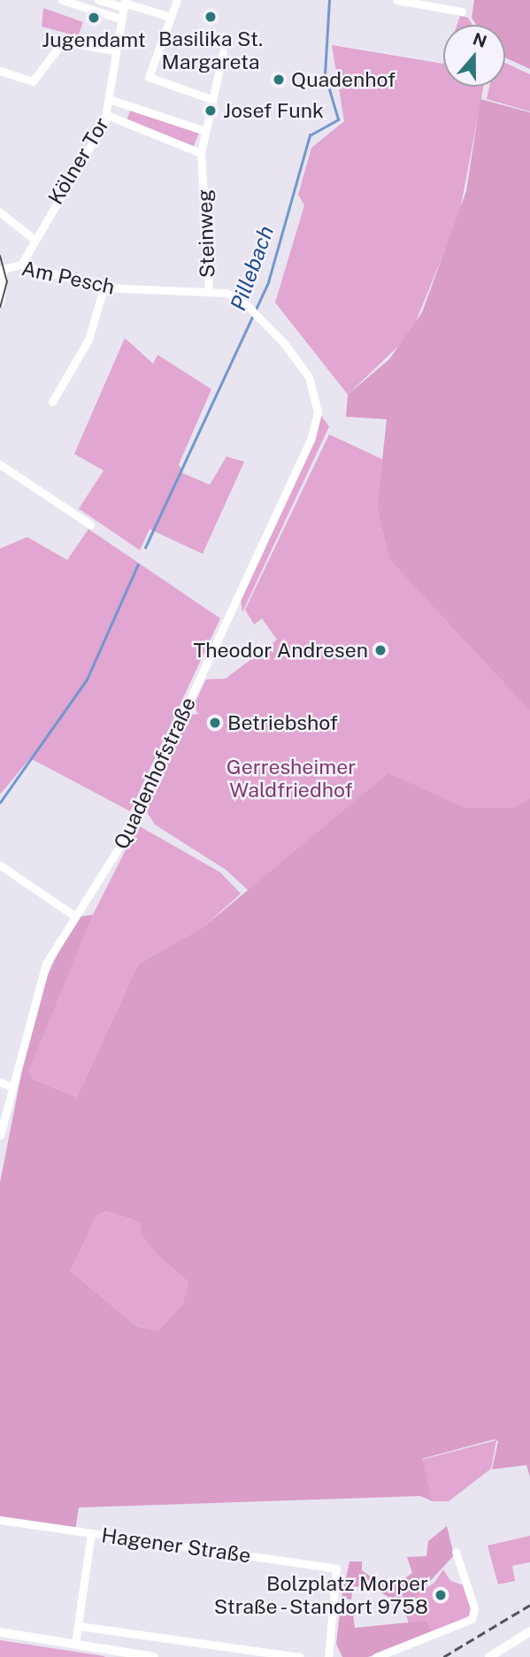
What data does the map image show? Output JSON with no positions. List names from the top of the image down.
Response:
{
  "streets": {
    "street": [
      "Kölner Tor",
      "Steinweg",
      "Am Pesch",
      "Quadenhofstraße",
      "Hagener Straße"
    ]
  },
  "crossings": [
    ["Kölner Tor", "Am Pesch"],
    ["Steinweg", "Am Pesch"],
    ["Steinweg", "Quadenhofstraße"]
  ],
  "water": ["Pillebach"],
  "parks": ["Gerresheimer Waldfriedhof"],
  "places": [
    "Basilika St. Margareta",
    "Jugendamt",
    "Quadenhof",
    "Josef Funk",
    "Theodor Andresen",
    "Betriebshof",
    "Bolzplatz Morper Straße - Standort 9758"
  ],
  "north": "top"
}
